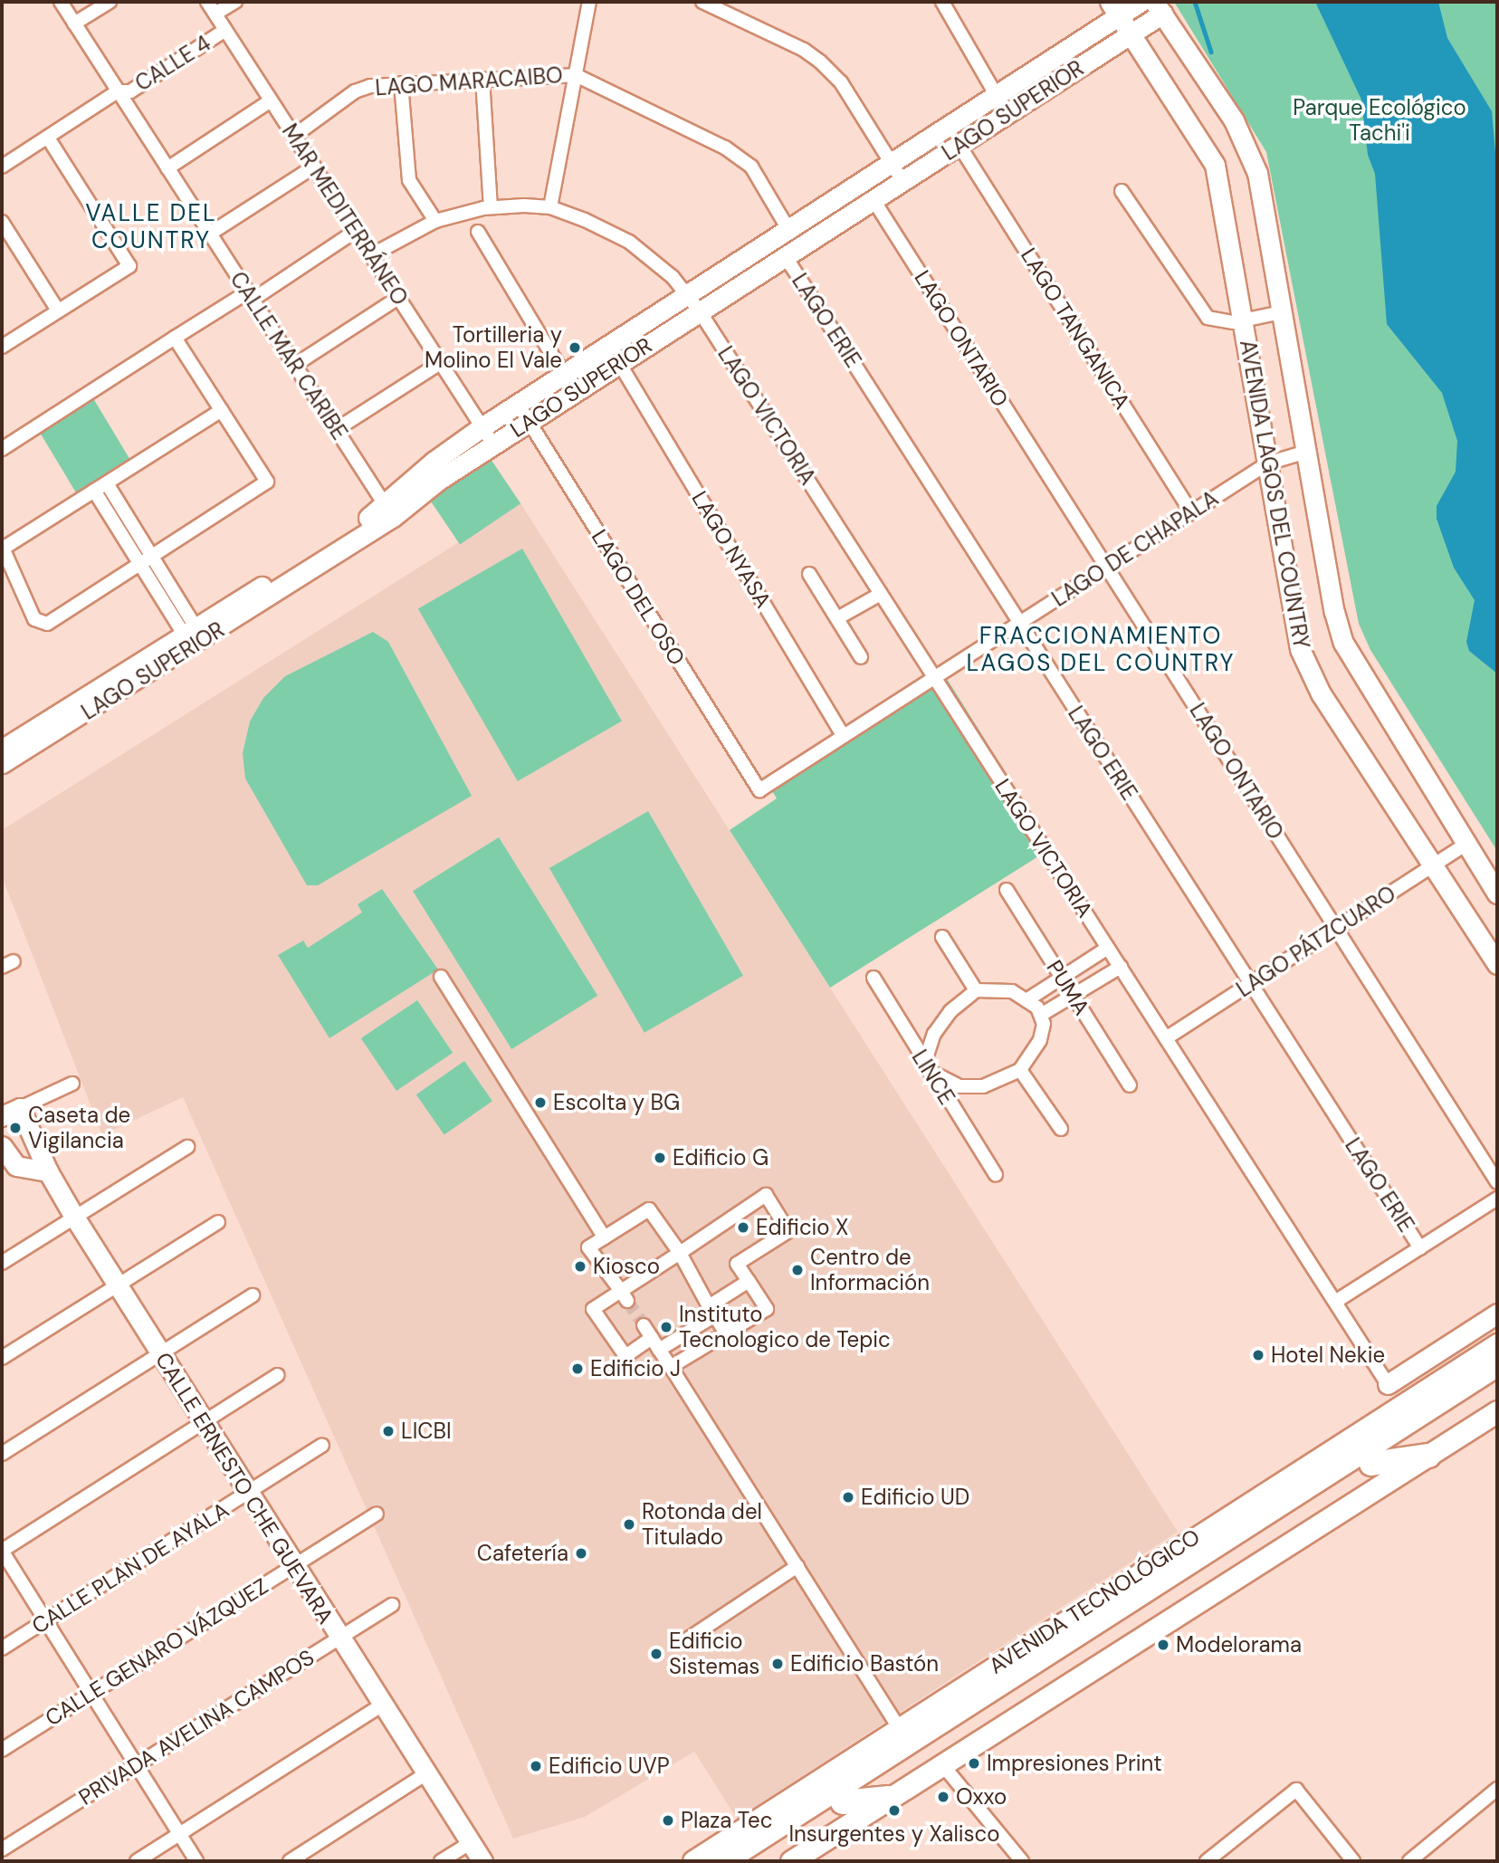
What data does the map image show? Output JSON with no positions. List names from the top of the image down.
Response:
{
  "streets": {
    "highway": ["AVENIDA TECNOLÓGICO"],
    "street": [
      "CALLE 4",
      "LAGO MARACAIBO",
      "LAGO SUPERIOR",
      "MAR MEDITERRÁNEO",
      "LAGO ERIE",
      "LAGO TANGANICA",
      "LAGO ONTARIO",
      "CALLE MAR CARIBE",
      "LAGO VICTORIA",
      "AVENIDA LAGOS DEL COUNTRY",
      "LAGO DE CHAPALA",
      "LAGO NYASA",
      "LAGO DEL OSO",
      "LAGO PÁTZCUARO",
      "PUMA",
      "LINCE",
      "CALLE ERNESTO CHE GUEVARA",
      "CALLE PLAN DE AYALA",
      "CALLE GENARO VÁZQUEZ",
      "PRIVADA AVELINA CAMPOS"
    ]
  },
  "crossings": [
    ["CALLE 4", "MAR MEDITERRÁNEO"],
    ["CALLE 4", "CALLE MAR CARIBE"],
    ["LAGO MARACAIBO", "LAGO SUPERIOR"],
    ["LAGO MARACAIBO", "MAR MEDITERRÁNEO"],
    ["LAGO SUPERIOR", "MAR MEDITERRÁNEO"],
    ["LAGO SUPERIOR", "LAGO ERIE"],
    ["LAGO SUPERIOR", "LAGO TANGANICA"],
    ["LAGO SUPERIOR", "LAGO ONTARIO"],
    ["LAGO SUPERIOR", "CALLE MAR CARIBE"],
    ["LAGO SUPERIOR", "LAGO VICTORIA"],
    ["LAGO SUPERIOR", "AVENIDA LAGOS DEL COUNTRY"],
    ["LAGO SUPERIOR", "LAGO NYASA"],
    ["LAGO SUPERIOR", "LAGO DEL OSO"],
    ["LAGO ERIE", "LAGO DE CHAPALA"],
    ["LAGO ERIE", "LAGO PÁTZCUARO"],
    ["LAGO TANGANICA", "LAGO DE CHAPALA"],
    ["LAGO ONTARIO", "LAGO DE CHAPALA"],
    ["LAGO ONTARIO", "LAGO PÁTZCUARO"],
    ["LAGO VICTORIA", "LAGO DE CHAPALA"],
    ["LAGO VICTORIA", "LAGO PÁTZCUARO"],
    ["AVENIDA LAGOS DEL COUNTRY", "LAGO DE CHAPALA"],
    ["AVENIDA LAGOS DEL COUNTRY", "LAGO PÁTZCUARO"],
    ["LAGO DE CHAPALA", "LAGO NYASA"],
    ["LAGO DE CHAPALA", "LAGO DEL OSO"],
    ["CALLE ERNESTO CHE GUEVARA", "CALLE PLAN DE AYALA"],
    ["CALLE ERNESTO CHE GUEVARA", "CALLE GENARO VÁZQUEZ"],
    ["CALLE ERNESTO CHE GUEVARA", "PRIVADA AVELINA CAMPOS"]
  ],
  "districts": ["VALLE DEL COUNTRY", "FRACCIONAMIENTO LAGOS DEL COUNTRY"],
  "parks": ["Parque Ecológico Tachi'i"],
  "places": [
    "Tortilleria y Molino El Vale",
    "Escolta y BG",
    "Caseta de Vigilancia",
    "Edificio G",
    "Edificio X",
    "Kiosco",
    "Centro de Información",
    "Instituto Tecnologico de Tepic",
    "Hotel Nekie",
    "Edificio J",
    "LICBI",
    "Edificio UD",
    "Rotonda del Titulado",
    "Cafetería",
    "Modelorama",
    "Edificio Sistemas",
    "Edificio Bastón",
    "Impresiones Print",
    "Edificio UVP",
    "Oxxo",
    "Insurgentes y Xalisco",
    "Plaza Tec"
  ]
}
